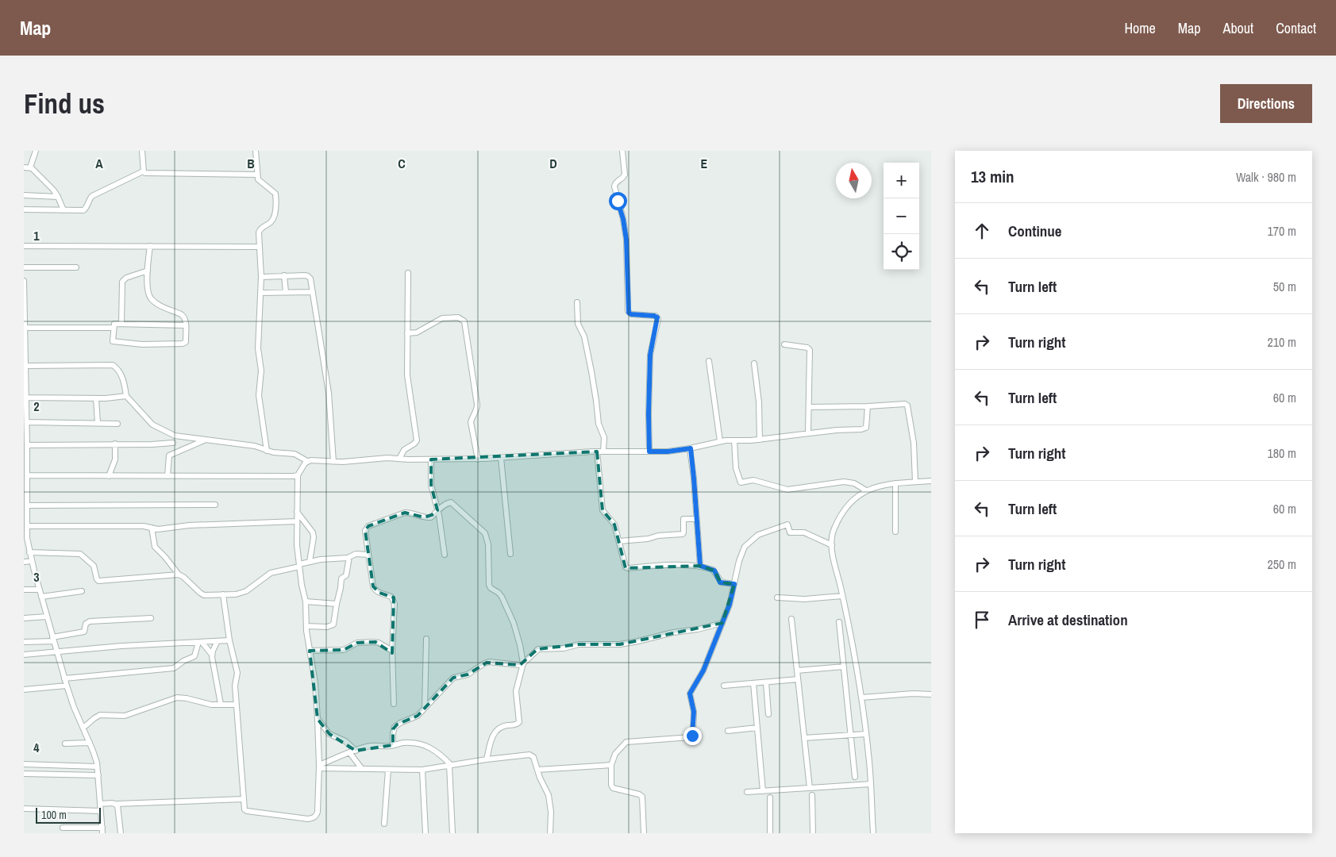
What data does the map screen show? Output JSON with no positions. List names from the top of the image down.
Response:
{
  "scale_bar": "100 m",
  "north": "top",
  "page": {
    "header": "Map",
    "nav": [
      "Home",
      "Map",
      "About",
      "Contact"
    ],
    "buttons": "Directions",
    "title": "Find us",
    "heading": ["13 min", "Walk · 980 m"],
    "map_buttons": ["+", "−"],
    "list": [
      ["Continue", "170 m"],
      ["Turn left", "50 m"],
      ["Turn right", "210 m"],
      ["Turn left", "60 m"],
      ["Turn right", "180 m"],
      ["Turn left", "60 m"],
      ["Turn right", "250 m"],
      "Arrive at destination"
    ],
    "scale": "100 m"
  },
  "grid": {
    "columns": [
      "A",
      "B",
      "C",
      "D",
      "E"
    ],
    "rows": [
      "1",
      "2",
      "3",
      "4"
    ]
  }
}
